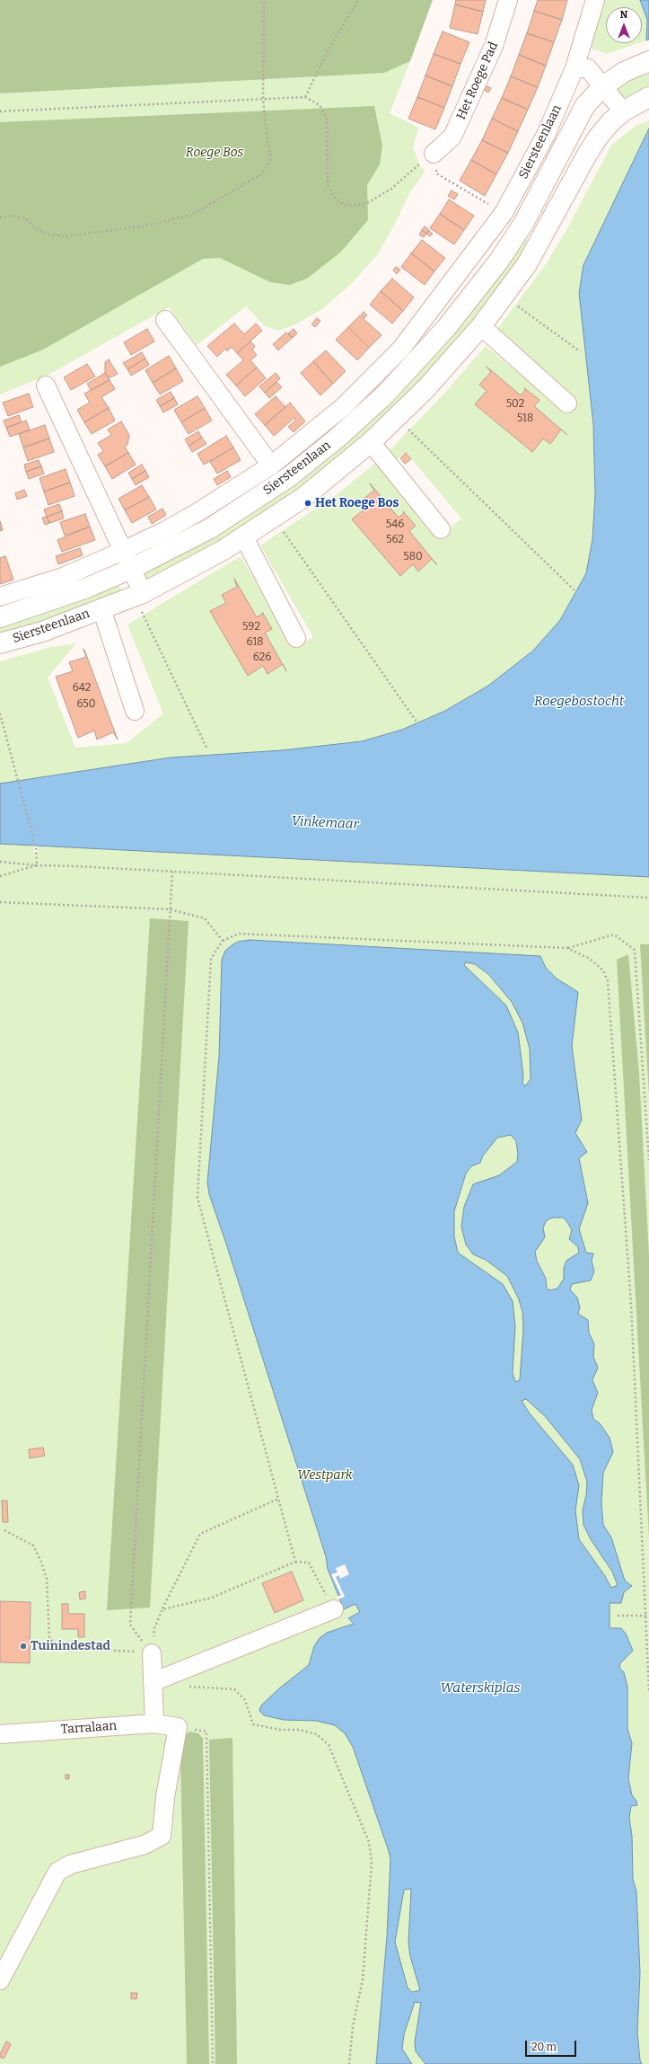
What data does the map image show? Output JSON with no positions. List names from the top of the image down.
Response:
{
  "streets": {
    "main road": ["Siersteenlaan"],
    "street": ["Het Roege Pad", "Tarralaan"]
  },
  "water": ["Roegebostocht", "Vinkemaar", "Waterskiplas"],
  "parks": ["Roege Bos", "Westpark"],
  "places": ["Het Roege Bos", "Tuinindestad"],
  "house_numbers": [
    "502",
    "518",
    "546",
    "562",
    "580",
    "592",
    "618",
    "626",
    "642",
    "650"
  ],
  "scale_bar": "20 m",
  "north": "top"
}
